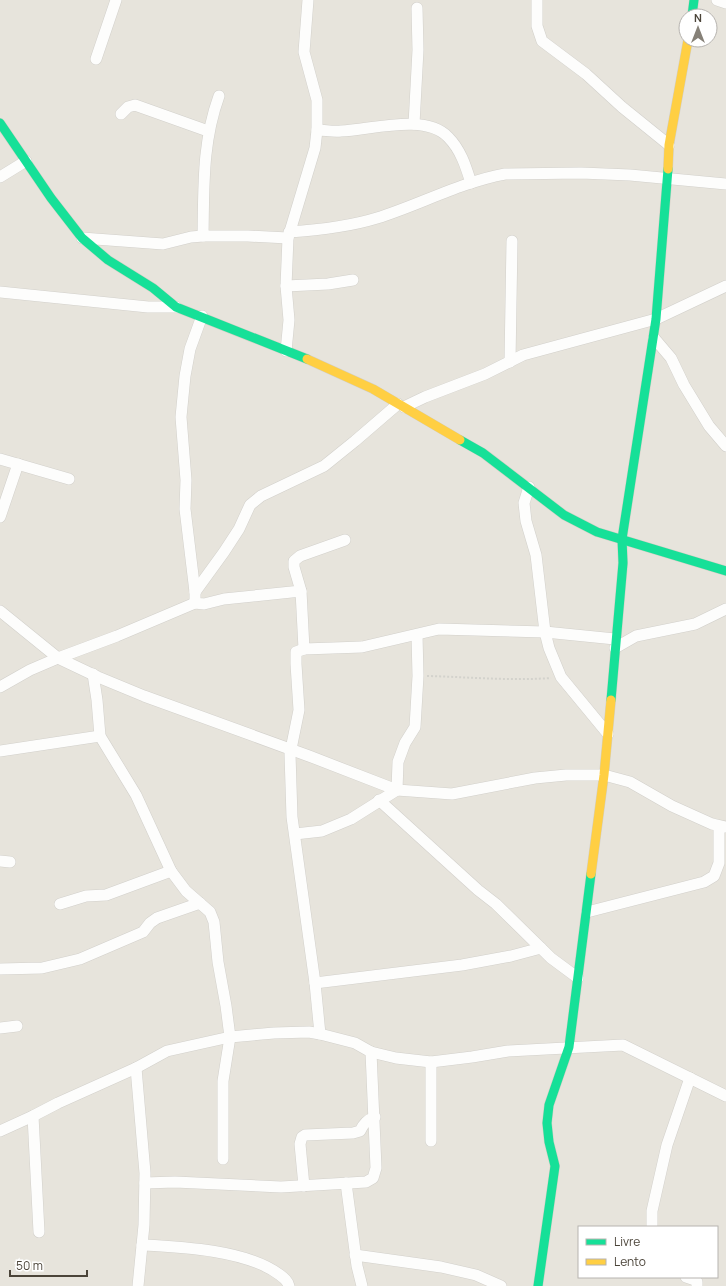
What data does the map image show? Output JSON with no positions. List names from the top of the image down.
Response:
{
  "legend": ["Livre", "Lento"],
  "scale_bar": "50 m",
  "north": "top"
}
